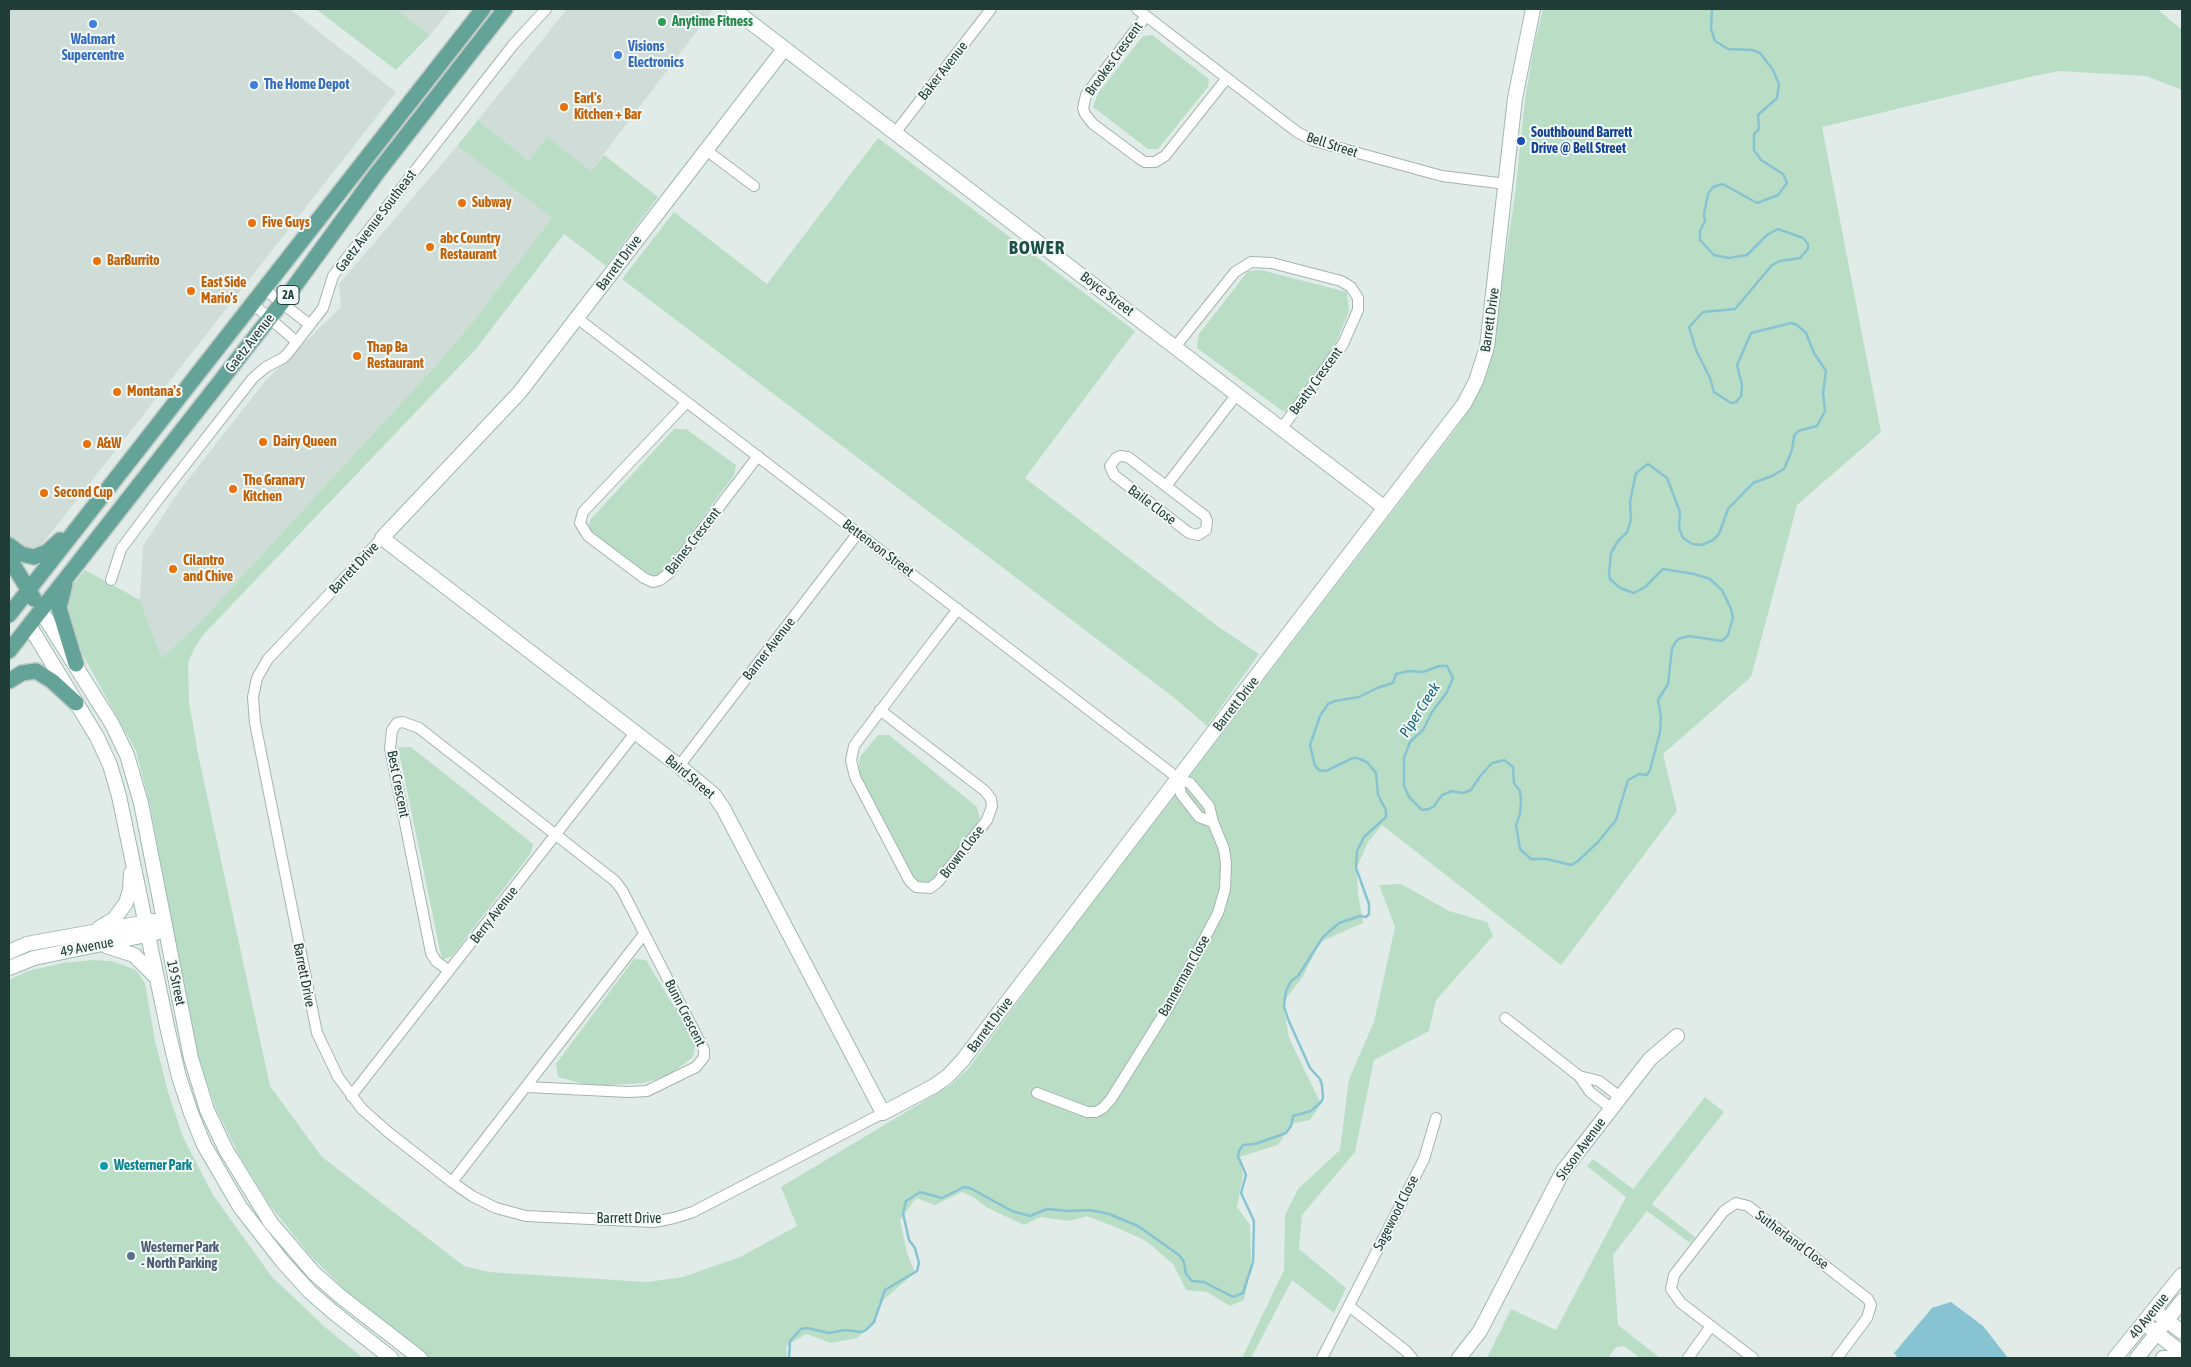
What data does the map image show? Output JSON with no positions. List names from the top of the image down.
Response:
{
  "streets": {
    "main road": ["2A", "Gaetz Avenue", "19 Street"],
    "street": [
      "Brookes Crescent",
      "Baker Avenue",
      "Bell Street",
      "Gaetz Avenue Southeast",
      "Barrett Drive",
      "Boyce Street",
      "Beatty Crescent",
      "Baile Close",
      "Baines Crescent",
      "Bettenson Street",
      "Barner Avenue",
      "Baird Street",
      "Best Crescent",
      "Brown Close",
      "Berry Avenue",
      "49 Avenue",
      "Bannerman Close",
      "Bunn Crescent",
      "Sisson Avenue",
      "Sagewood Close",
      "Sutherland Close",
      "40 Avenue"
    ]
  },
  "crossings": [
    ["Brookes Crescent", "Bell Street"],
    ["Baker Avenue", "Boyce Street"],
    ["Bell Street", "Barrett Drive"],
    ["Barrett Drive", "Boyce Street"],
    ["Barrett Drive", "Bettenson Street"],
    ["Barrett Drive", "Baird Street"],
    ["Barrett Drive", "Berry Avenue"],
    ["Boyce Street", "Beatty Crescent"],
    ["Boyce Street", "Baile Close"],
    ["Gaetz Avenue", "19 Street"],
    ["Baines Crescent", "Bettenson Street"],
    ["Bettenson Street", "Barner Avenue"],
    ["Bettenson Street", "Brown Close"],
    ["Barner Avenue", "Baird Street"],
    ["Baird Street", "Berry Avenue"],
    ["Best Crescent", "Berry Avenue"],
    ["Best Crescent", "Bunn Crescent"],
    ["Berry Avenue", "Bunn Crescent"],
    ["49 Avenue", "19 Street"]
  ],
  "districts": ["BOWER"],
  "water": ["Piper Creek"],
  "places": [
    "Anytime Fitness",
    "Walmart Supercentre",
    "Visions Electronics",
    "The Home Depot",
    "Earl's Kitchen + Bar",
    "Southbound Barrett Drive @ Bell Street",
    "Subway",
    "Five Guys",
    "abc Country Restaurant",
    "BarBurrito",
    "East Side Mario's",
    "Thap Ba Restaurant",
    "Montana's",
    "Dairy Queen",
    "A&W",
    "The Granary Kitchen",
    "Second Cup",
    "Cilantro and Chive",
    "Westerner Park",
    "Westerner Park - North Parking"
  ]
}
